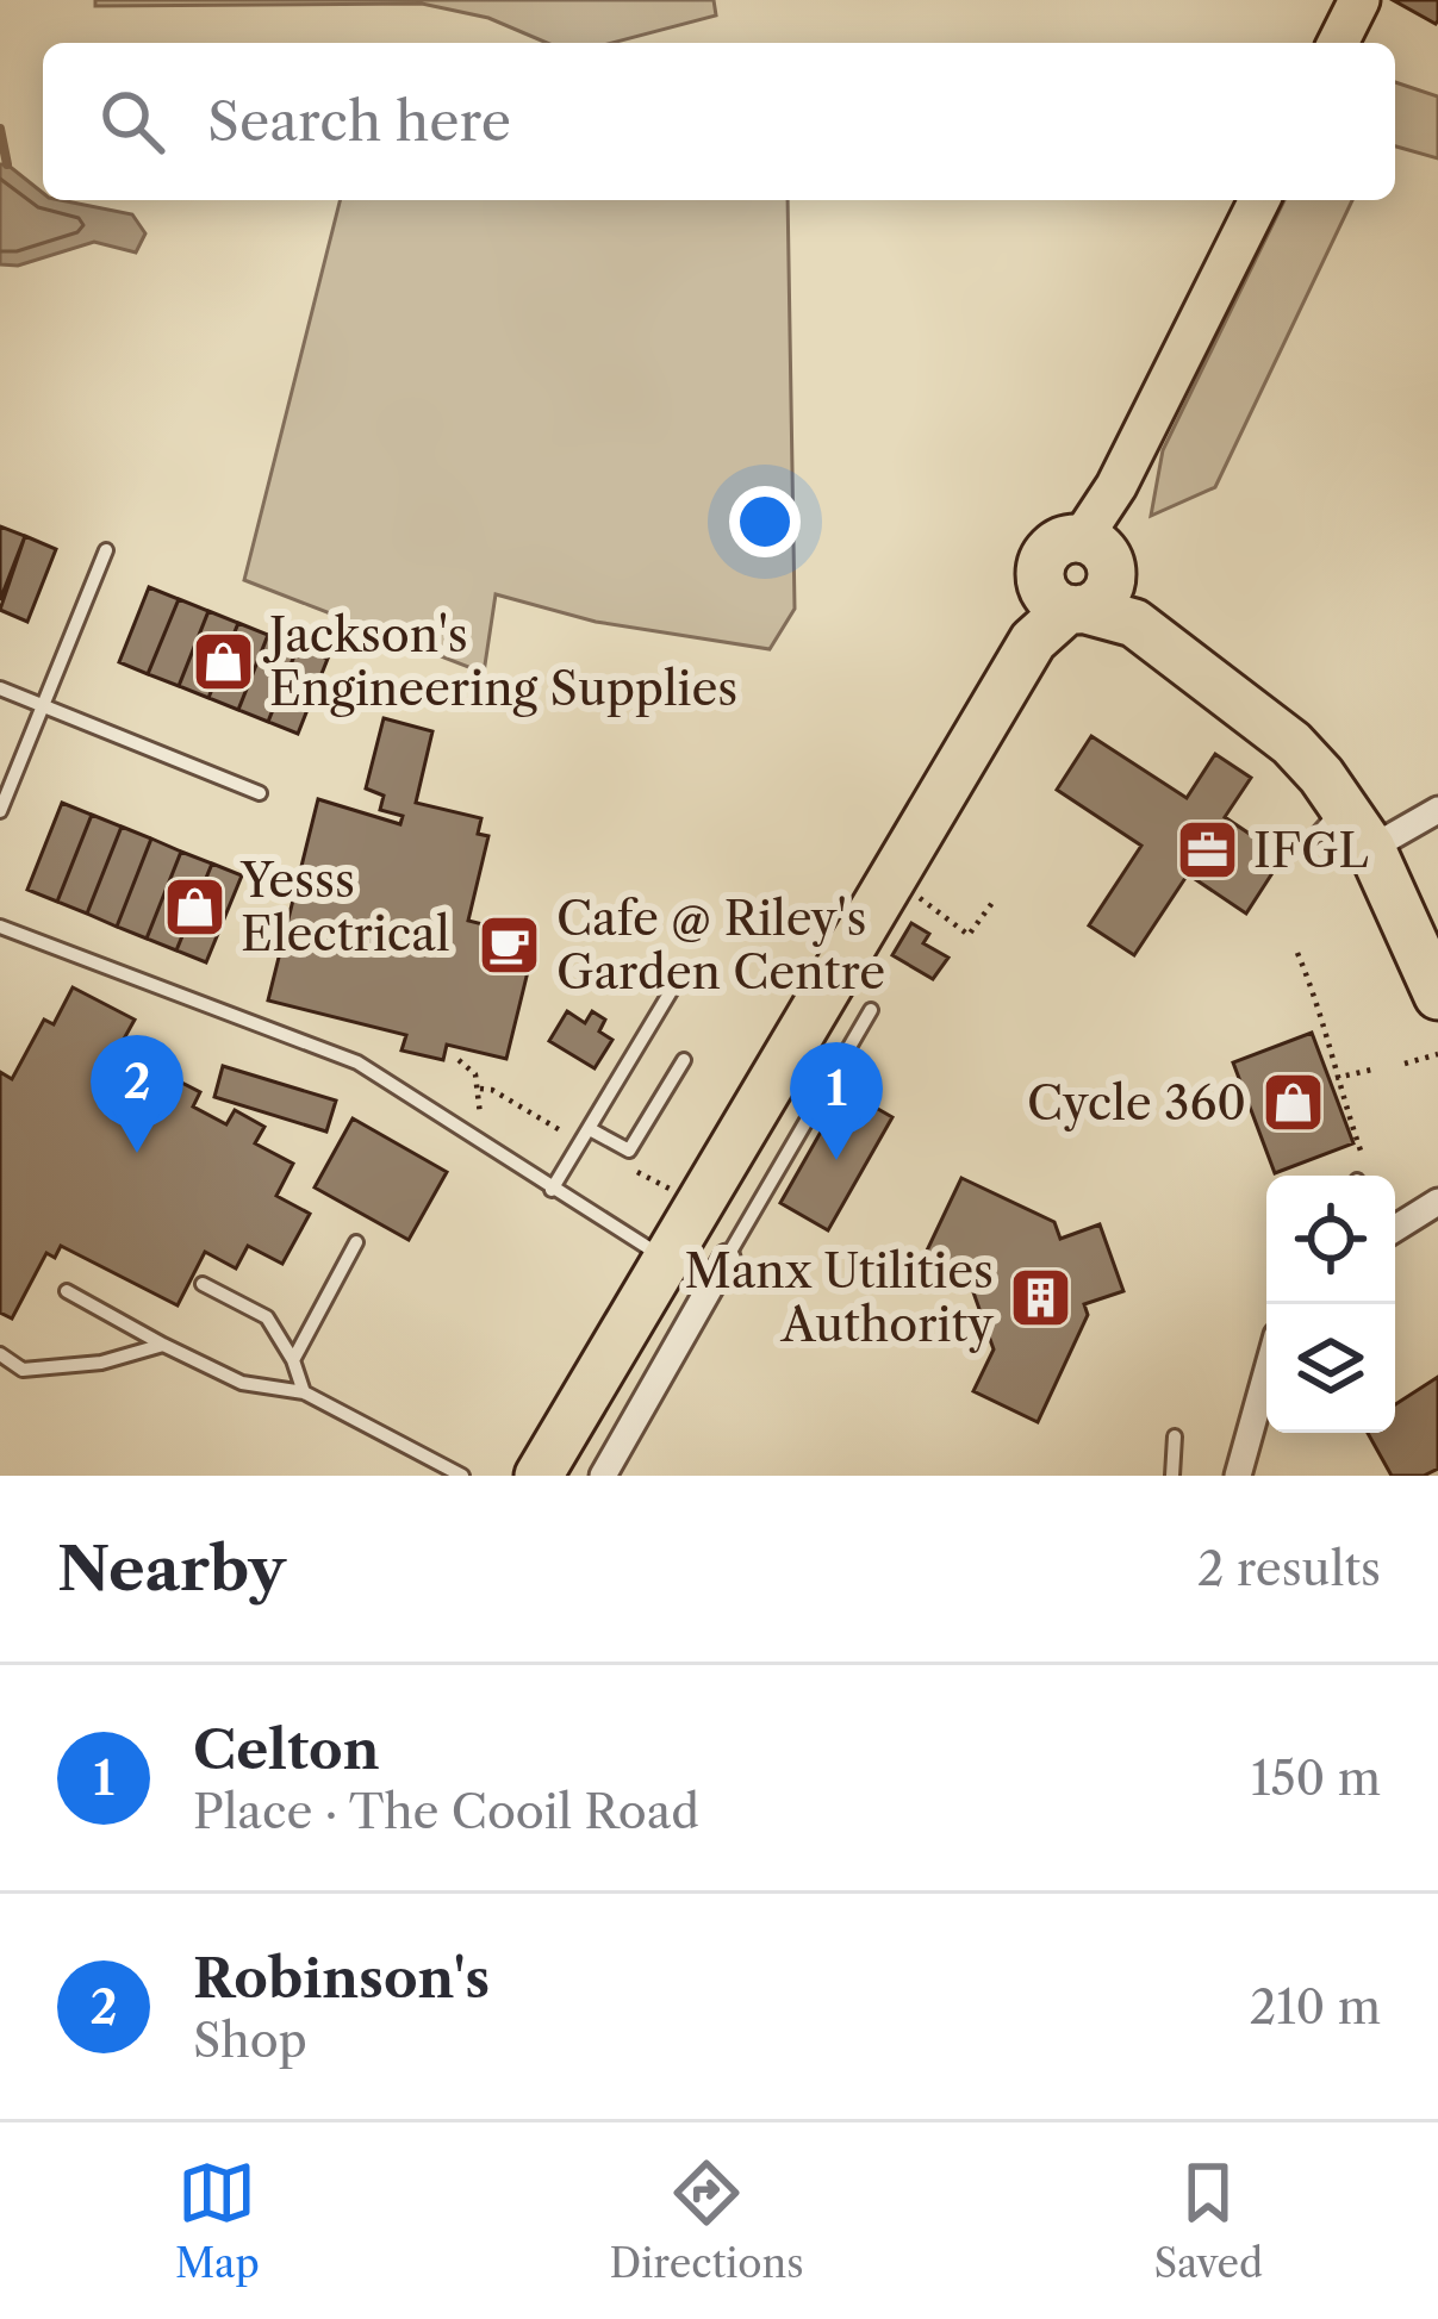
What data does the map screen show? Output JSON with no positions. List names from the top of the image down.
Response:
{
  "places": {
    "shop": ["Jackson's Engineering Supplies", "Yesss Electrical", "Cycle 360"],
    "office": ["IFGL"],
    "cafe": ["Cafe @ Riley's Garden Centre"],
    "building": ["Manx Utilities Authority"]
  },
  "page": {
    "search": "Search here",
    "pins": ["2", "1"],
    "heading": ["Nearby", "2 results"],
    "list": [
      {
        "mark": "1",
        "name": "Celton",
        "note": "Place · The Cooil Road",
        "value": "150 m"
      },
      {
        "mark": "2",
        "name": "Robinson's",
        "note": "Shop",
        "value": "210 m"
      }
    ],
    "nav": ["Map", "Directions", "Saved"]
  }
}
